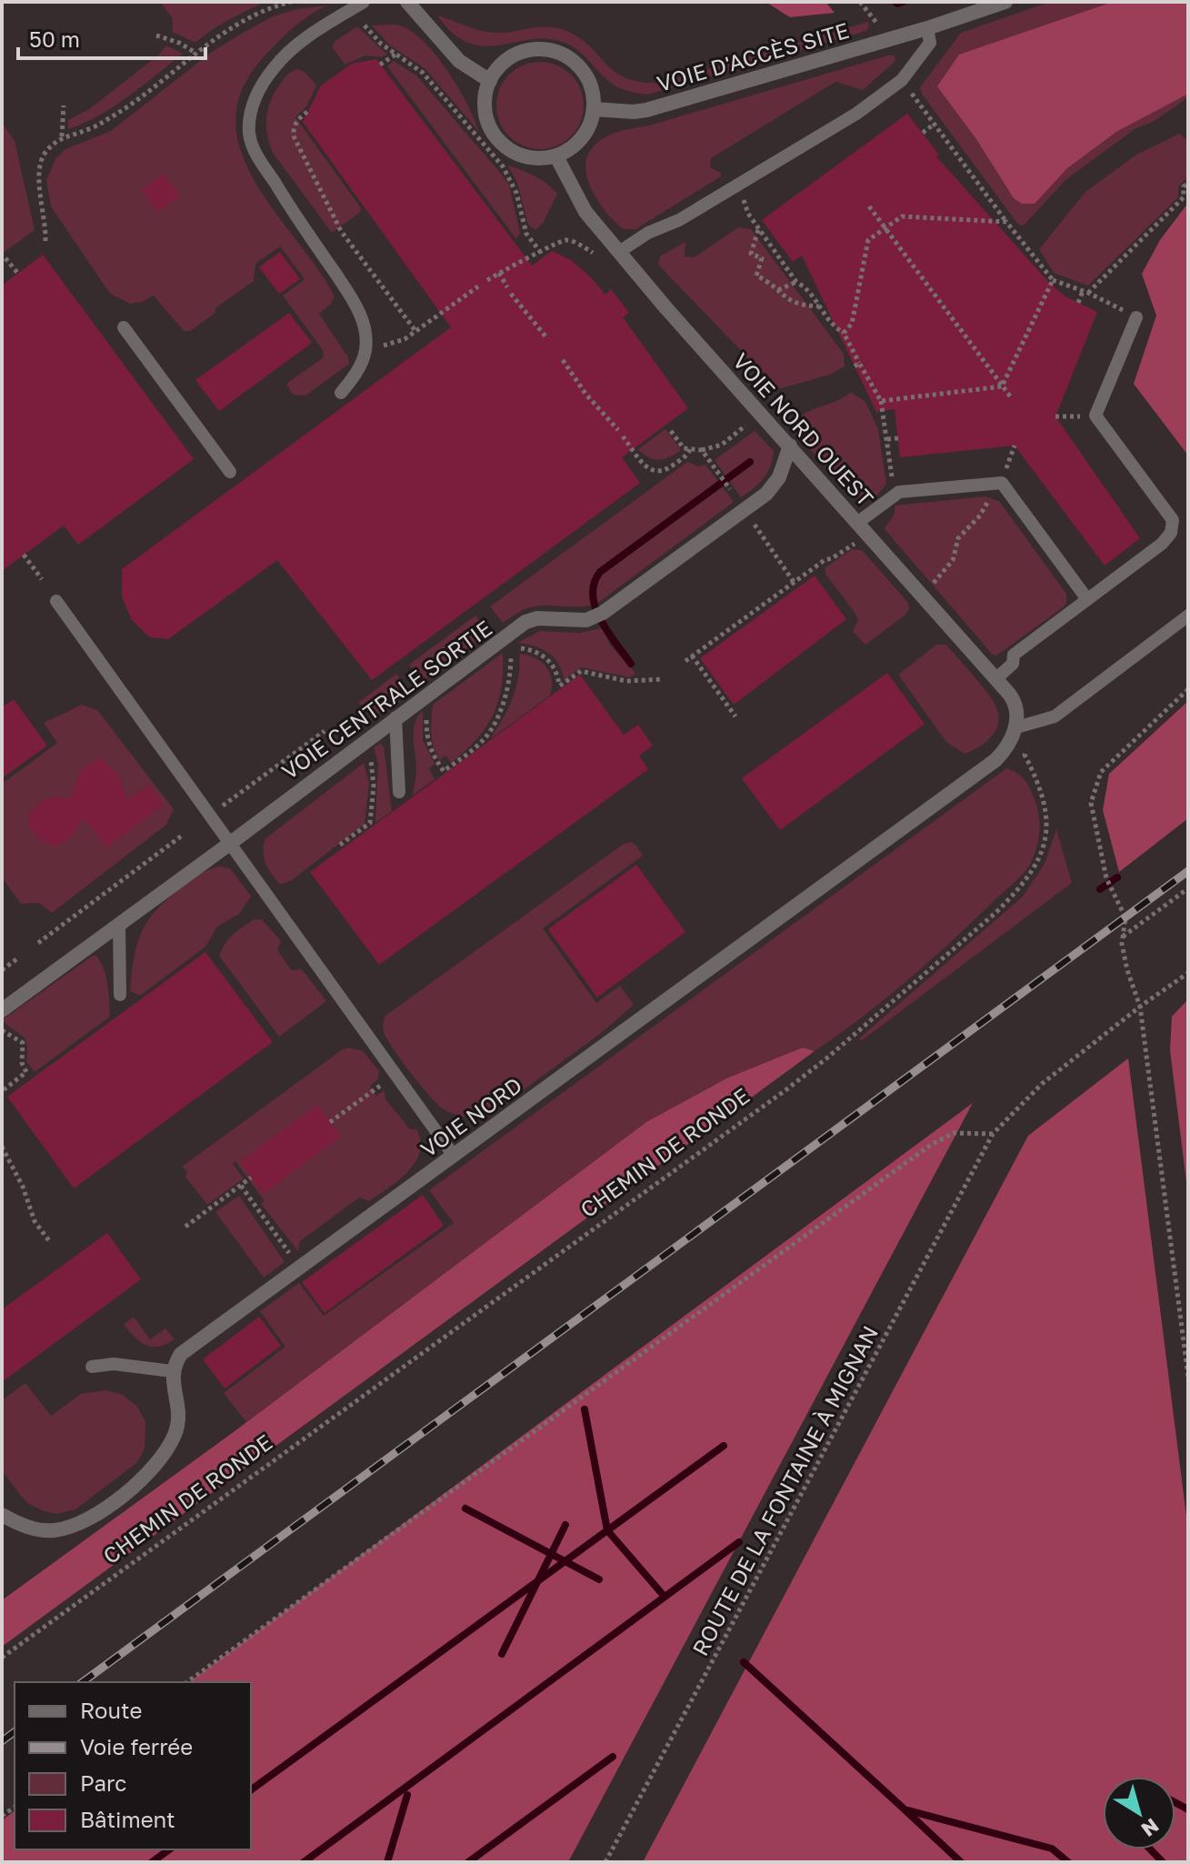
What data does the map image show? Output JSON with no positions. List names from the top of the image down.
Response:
{
  "streets": {
    "street": [
      "VOIE D'ACCÈS SITE",
      "VOIE NORD OUEST",
      "VOIE CENTRALE SORTIE",
      "VOIE NORD"
    ],
    "path": ["CHEMIN DE RONDE", "ROUTE DE LA FONTAINE À MIGNAN"]
  },
  "crossings": [
    ["VOIE D'ACCÈS SITE", "VOIE NORD OUEST"],
    ["VOIE NORD OUEST", "VOIE CENTRALE SORTIE"],
    ["VOIE NORD OUEST", "VOIE NORD"],
    ["VOIE NORD OUEST", "CHEMIN DE RONDE"],
    ["VOIE NORD", "CHEMIN DE RONDE"]
  ],
  "legend": [
    "Route",
    "Voie ferrée",
    "Parc",
    "Bâtiment"
  ],
  "scale_bar": "50 m",
  "north": "bottom right"
}
